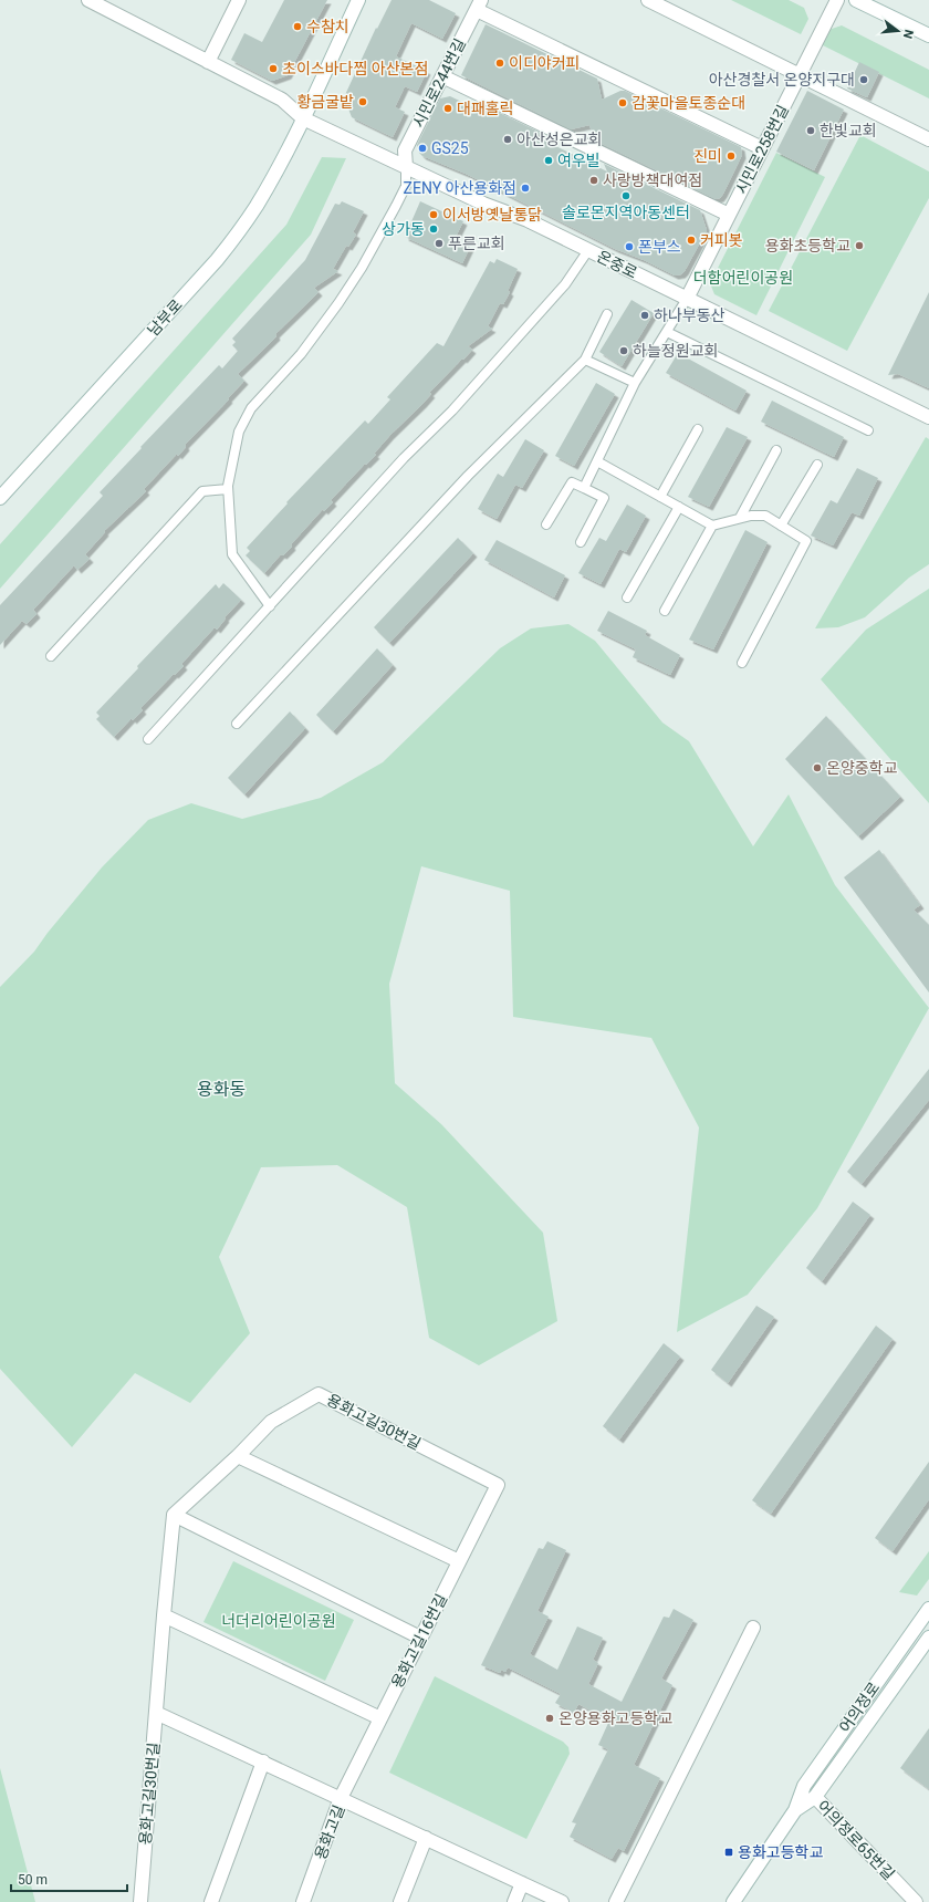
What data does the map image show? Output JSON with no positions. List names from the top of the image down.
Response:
{
  "streets": {
    "street": [
      "시민로244번길",
      "시민로258번길",
      "온중로",
      "남부로",
      "용화고길30번길",
      "용화고길16번길",
      "어의정로",
      "용화고길",
      "어의정로65번길"
    ]
  },
  "crossings": [
    ["시민로244번길", "온중로"],
    ["시민로258번길", "온중로"],
    ["온중로", "남부로"],
    ["용화고길30번길", "용화고길16번길"],
    ["용화고길16번길", "용화고길"],
    ["어의정로", "어의정로65번길"]
  ],
  "districts": ["용화동"],
  "parks": ["더함어린이공원", "너더리어린이공원"],
  "places": {
    "other": [
      "수참치",
      "이디야커피",
      "초이스바다찜 아산본점",
      "아산경찰서 온양지구대",
      "황금굴밭",
      "감꽃마을토종순대",
      "대패홀릭",
      "한빛교회",
      "아산성은교회",
      "GS25",
      "진미",
      "여우빌",
      "사랑방책대여점",
      "ZENY 아산용화점",
      "솔로몬지역아동센터",
      "이서방옛날통닭",
      "상가동",
      "커피봇",
      "푸른교회",
      "용화초등학교",
      "폰부스",
      "하나부동산",
      "하늘정원교회",
      "온양중학교",
      "온양용화고등학교"
    ],
    "transit": ["용화고등학교"]
  },
  "scale_bar": "50 m",
  "north": "right"
}
